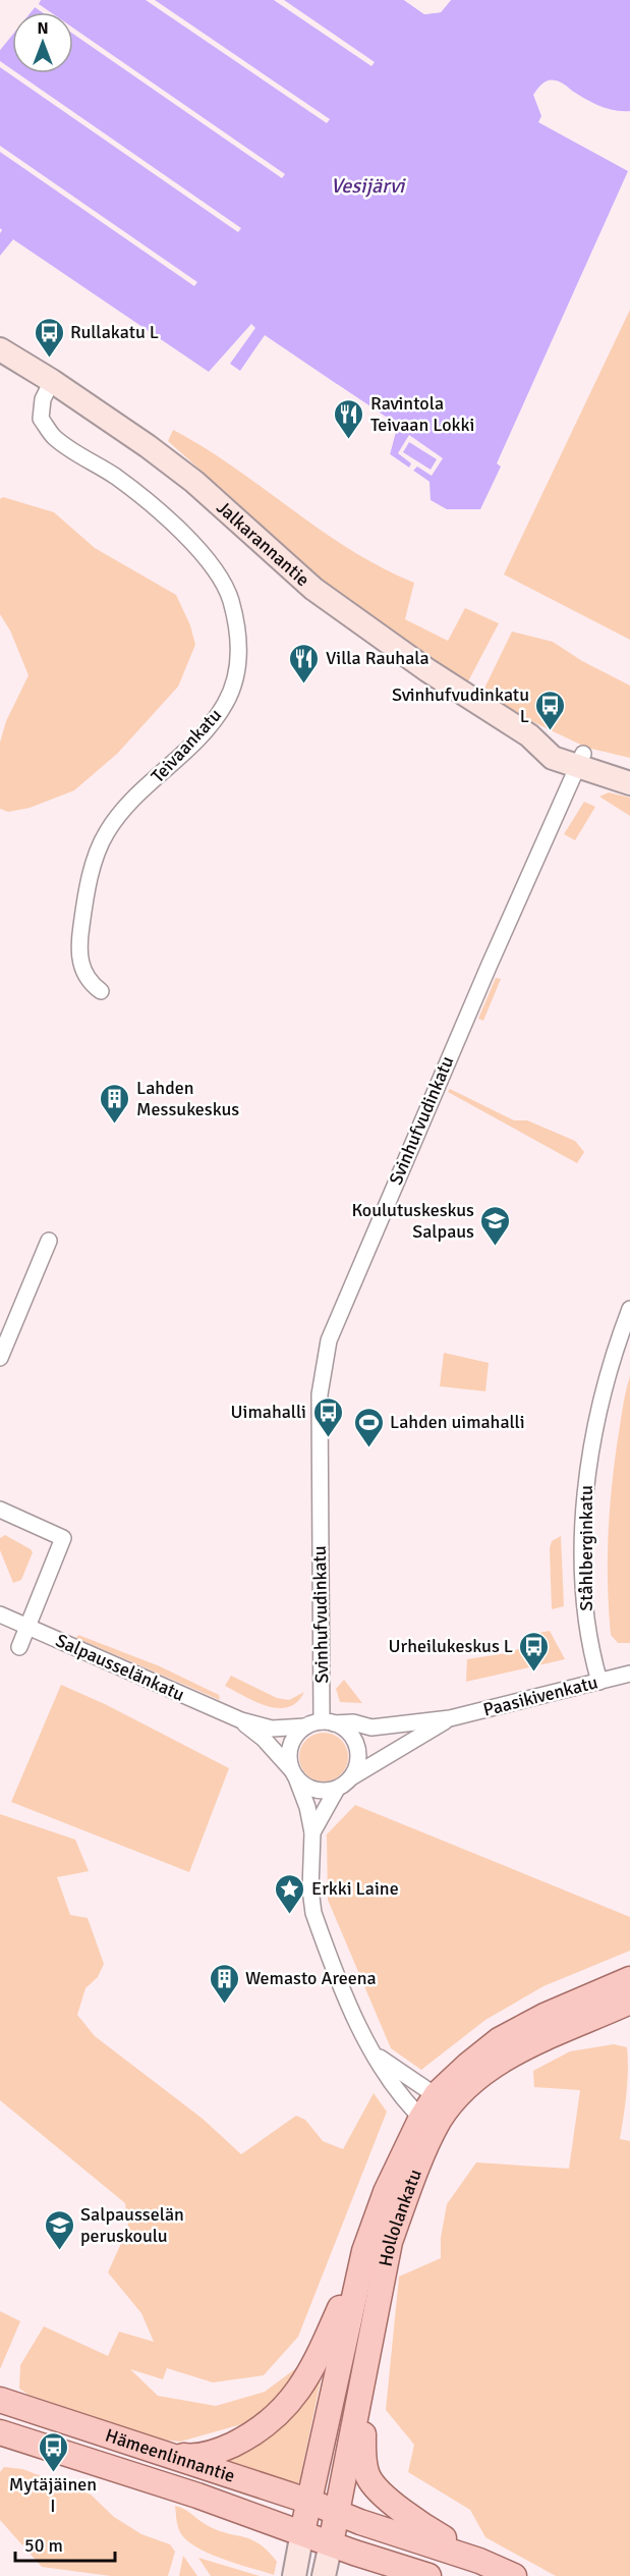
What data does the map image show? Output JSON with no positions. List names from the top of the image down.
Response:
{
  "streets": {
    "main road": ["Jalkarannantie", "Hollolankatu", "Hämeenlinnantie"],
    "street": [
      "Teivaankatu",
      "Svinhufvudinkatu",
      "Ståhlberginkatu",
      "Salpausselänkatu",
      "Paasikivenkatu"
    ]
  },
  "crossings": [
    ["Jalkarannantie", "Teivaankatu"],
    ["Jalkarannantie", "Svinhufvudinkatu"],
    ["Svinhufvudinkatu", "Salpausselänkatu"],
    ["Svinhufvudinkatu", "Paasikivenkatu"],
    ["Ståhlberginkatu", "Paasikivenkatu"],
    ["Salpausselänkatu", "Paasikivenkatu"],
    ["Hollolankatu", "Hämeenlinnantie"]
  ],
  "water": ["Vesijärvi"],
  "places": {
    "bus stop": [
      "Rullakatu L",
      "Svinhufvudinkatu L",
      "Uimahalli",
      "Urheilukeskus L",
      "Mytäjäinen I"
    ],
    "restaurant": ["Ravintola Teivaan Lokki", "Villa Rauhala"],
    "building": ["Lahden Messukeskus", "Wemasto Areena"],
    "school or university": ["Koulutuskeskus Salpaus", "Salpausselän peruskoulu"],
    "sports": ["Lahden uimahalli"],
    "place": ["Erkki Laine"]
  },
  "scale_bar": "50 m",
  "north": "top"
}
